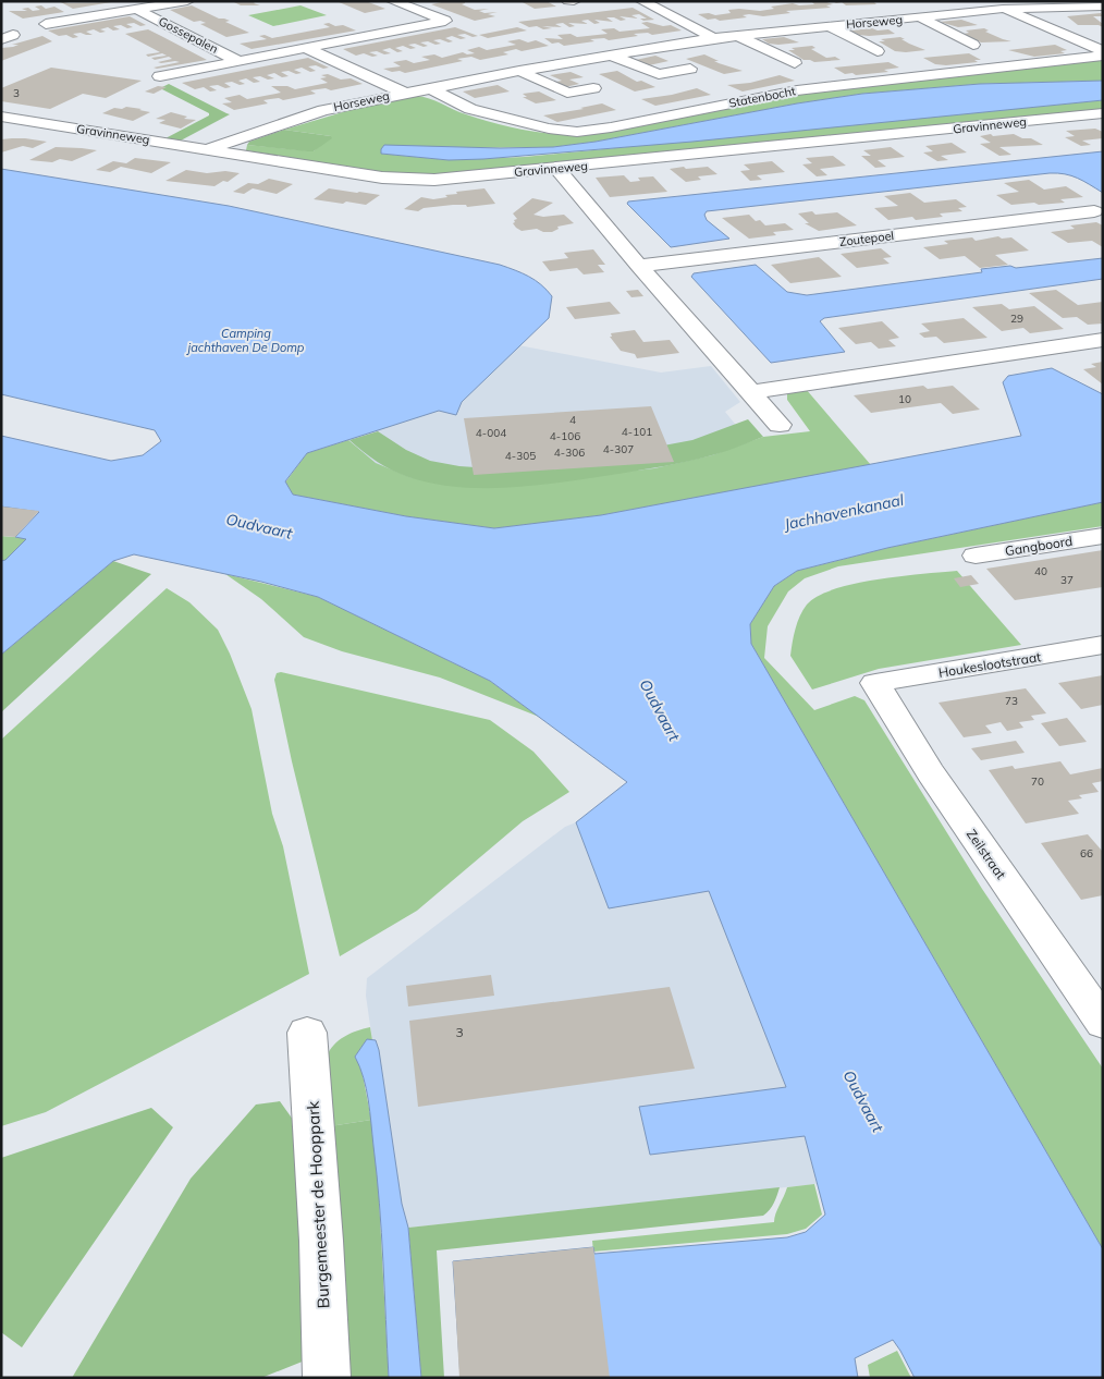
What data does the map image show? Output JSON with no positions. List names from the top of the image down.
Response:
{
  "streets": {
    "street": [
      "Horseweg",
      "Gossepalen",
      "Statenbocht",
      "Gravinneweg",
      "Zoutepoel",
      "Gangboord",
      "Houkeslootstraat",
      "Zeilstraat",
      "Burgemeester de Hooppark"
    ]
  },
  "crossings": [
    ["Horseweg", "Statenbocht"],
    ["Horseweg", "Gravinneweg"],
    ["Houkeslootstraat", "Zeilstraat"]
  ],
  "water": ["Camping jachthaven De Domp", "Jachhavenkanaal", "Oudvaart"],
  "house_numbers": [
    "3",
    "29",
    "10",
    "4",
    "4-101",
    "4-004",
    "4-106",
    "4-307",
    "4-306",
    "4-305",
    "40",
    "37",
    "73",
    "70",
    "66",
    "3"
  ]
}
